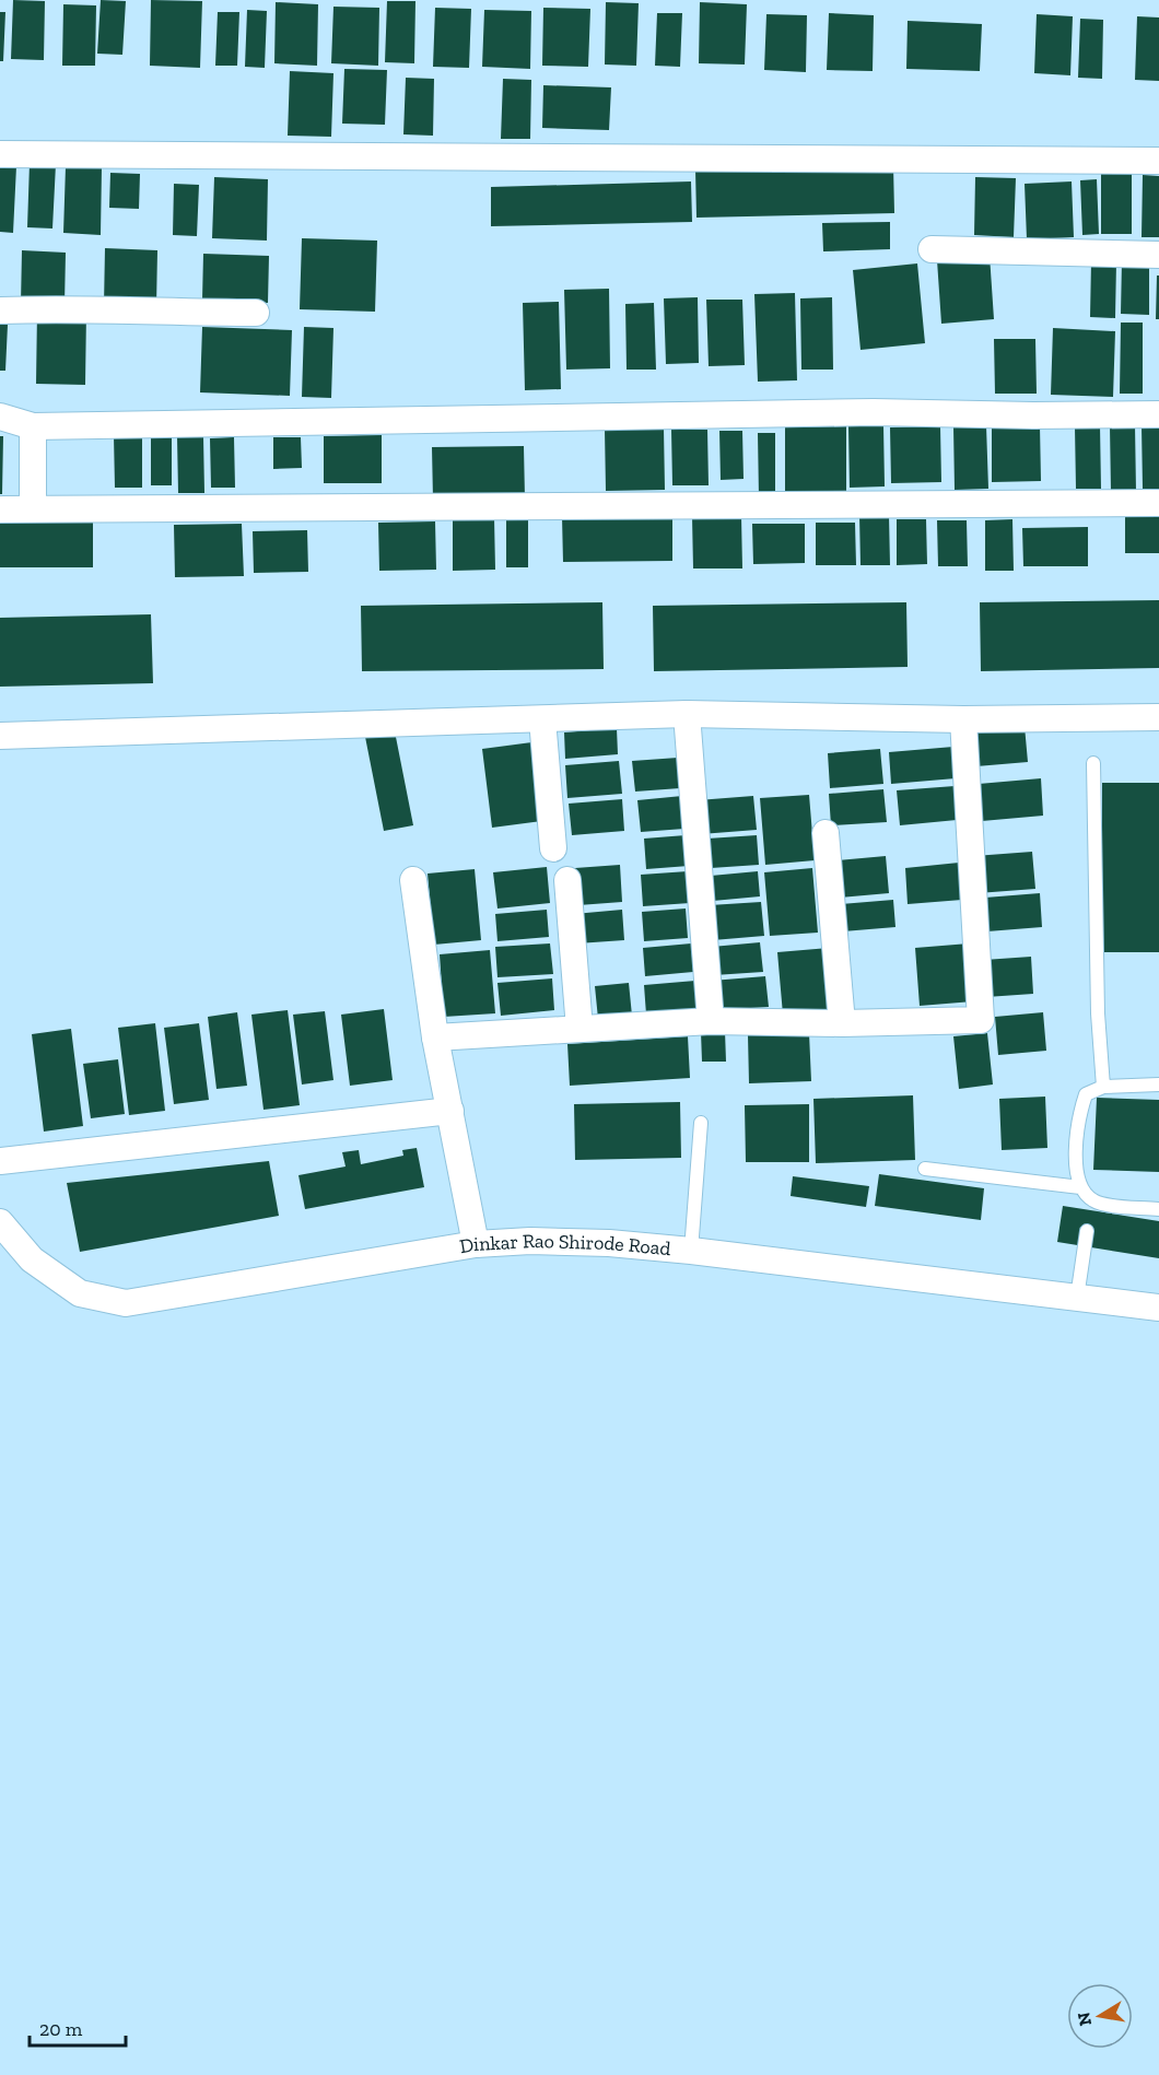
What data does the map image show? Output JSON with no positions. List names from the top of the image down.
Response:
{
  "streets": {
    "street": ["Dinkar Rao Shirode Road"]
  },
  "scale_bar": "20 m",
  "north": "left"
}
